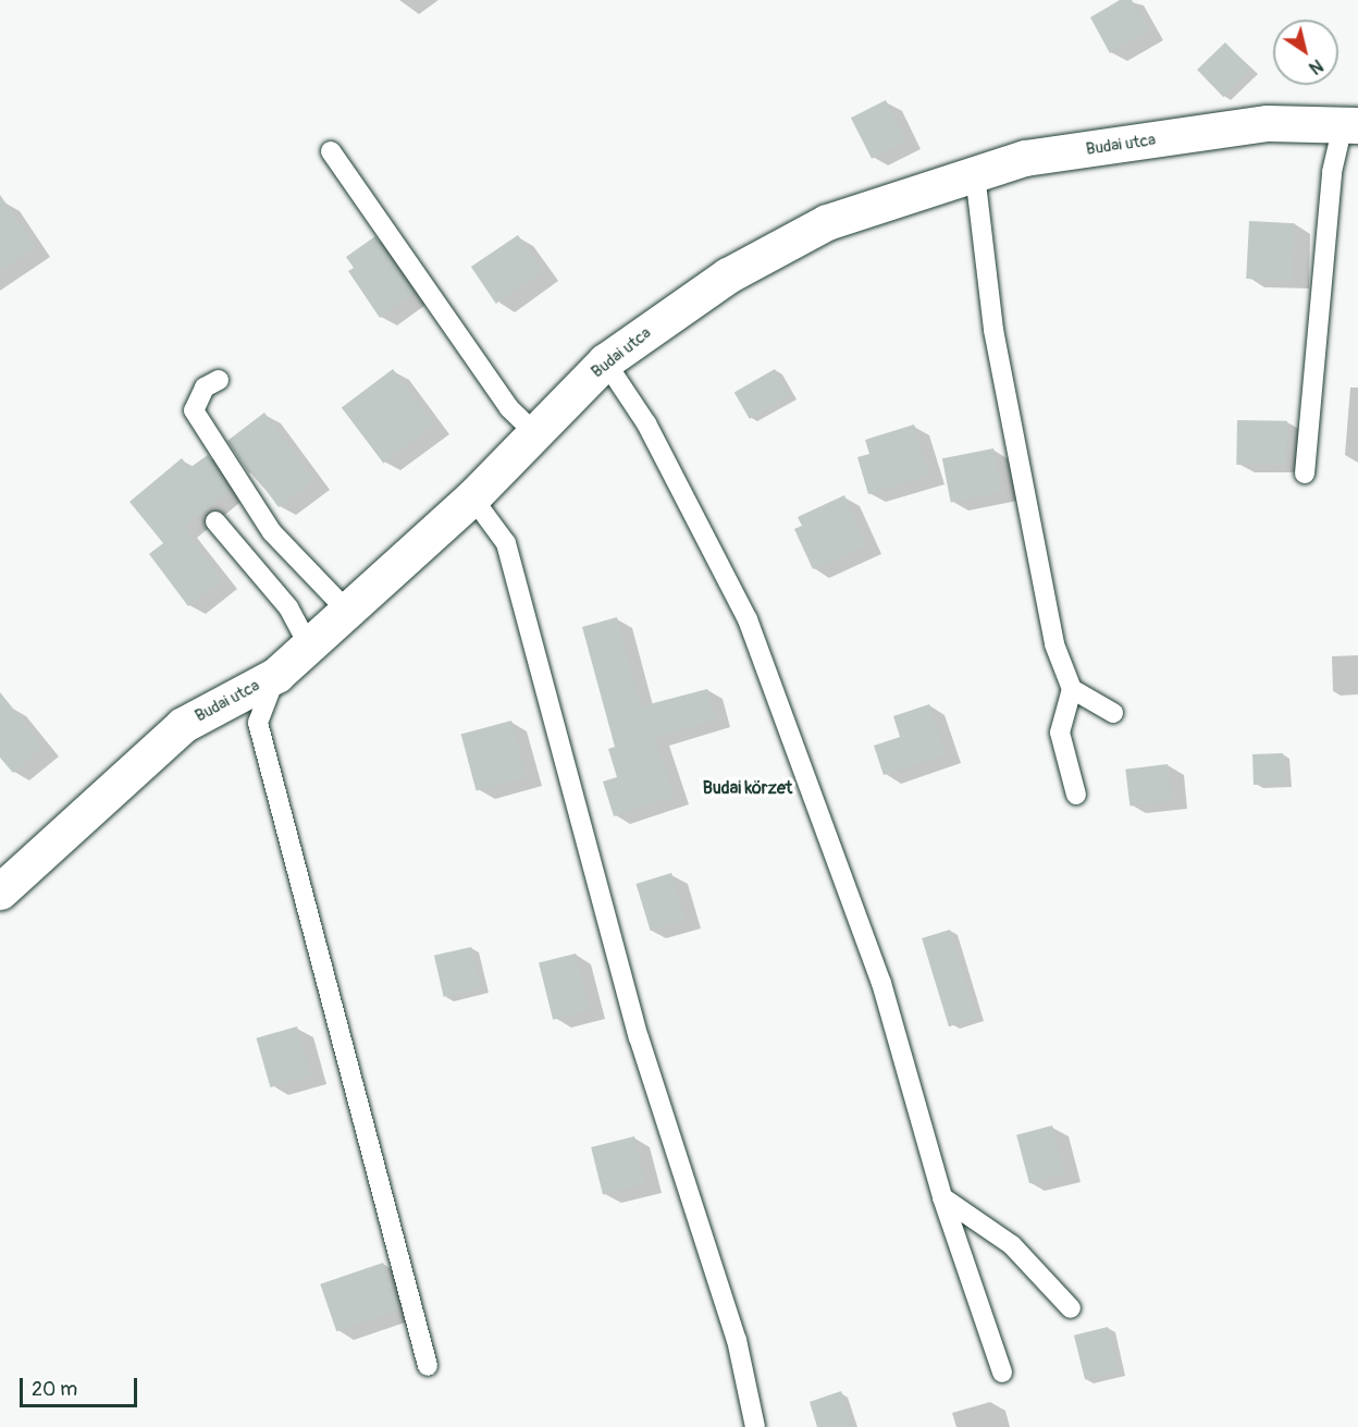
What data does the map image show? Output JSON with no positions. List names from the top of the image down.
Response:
{
  "streets": {
    "street": ["Budai utca"]
  },
  "districts": ["Budai körzet"],
  "scale_bar": "20 m",
  "north": "bottom right"
}
